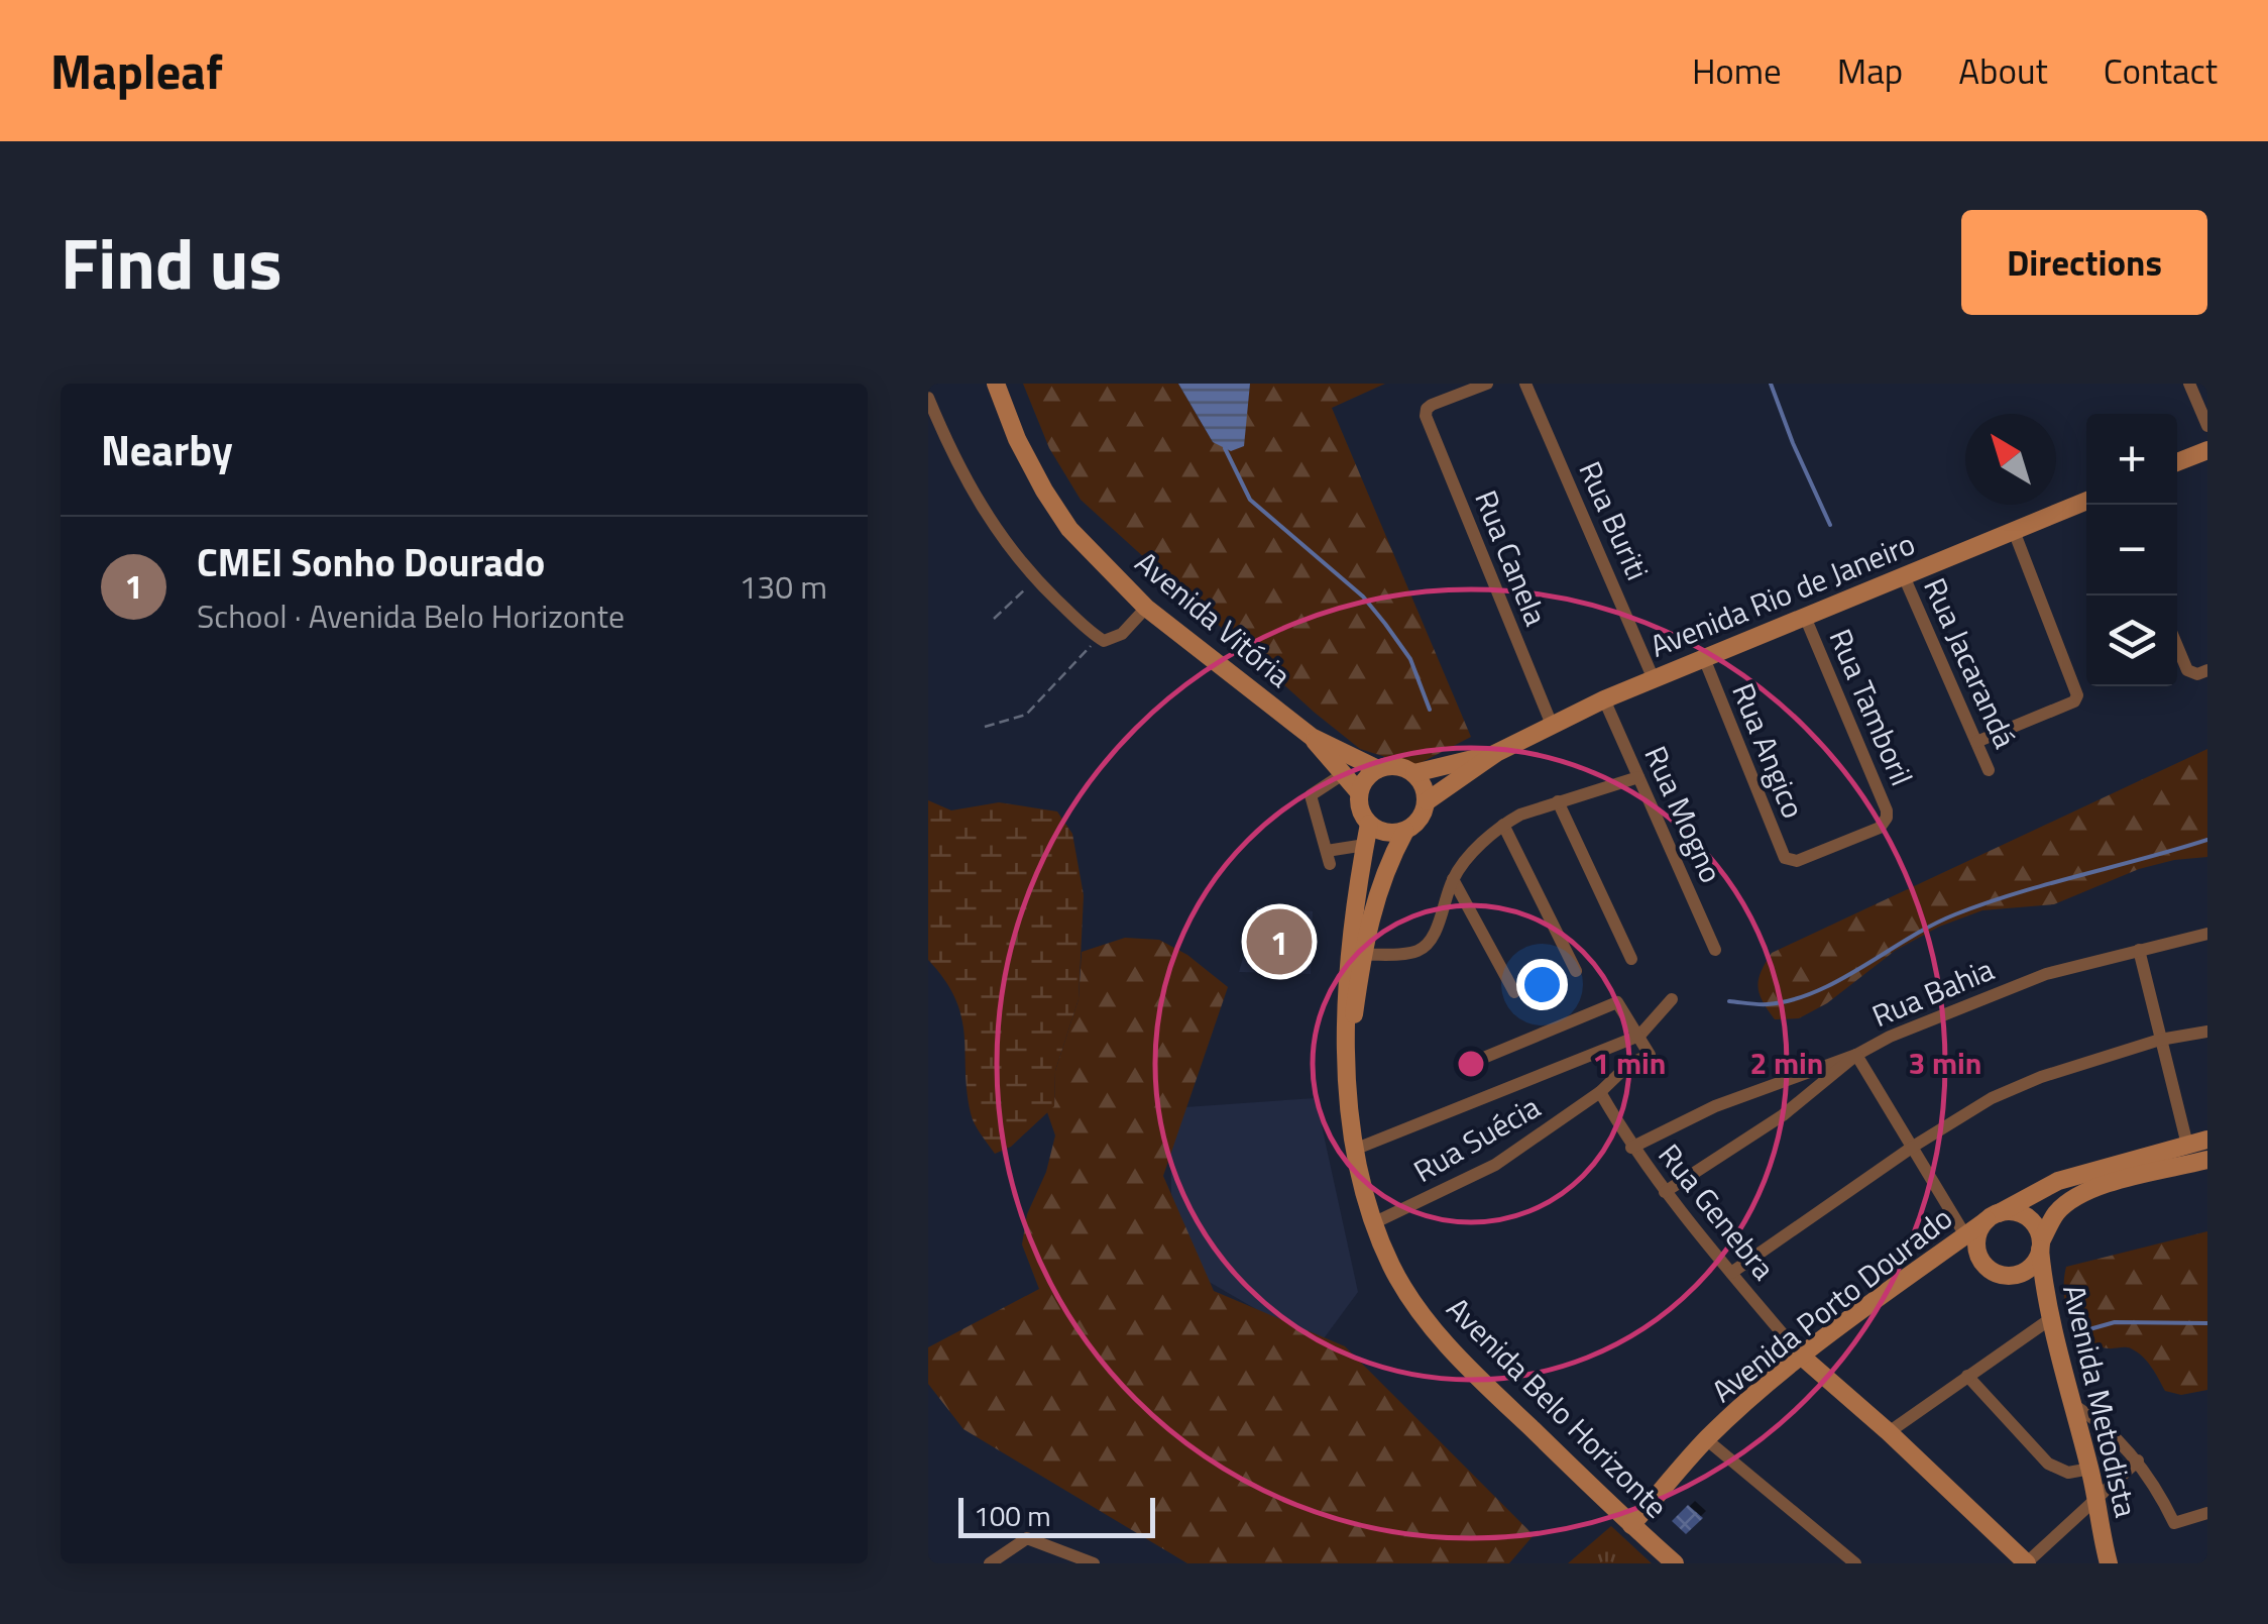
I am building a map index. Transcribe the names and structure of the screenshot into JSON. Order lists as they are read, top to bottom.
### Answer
{
  "streets": {
    "street": [
      "Rua Buriti",
      "Rua Canela",
      "Avenida Rio de Janeiro",
      "Avenida Vitória",
      "Rua Jacarandá",
      "Rua Tamboril",
      "Rua Angico",
      "Rua Mogno",
      "Rua Bahia",
      "Rua Suécia",
      "Rua Genebra",
      "Avenida Porto Dourado",
      "Avenida Metodista",
      "Avenida Belo Horizonte"
    ]
  },
  "crossings": [
    ["Rua Buriti", "Avenida Rio de Janeiro"],
    ["Rua Canela", "Avenida Rio de Janeiro"],
    ["Avenida Rio de Janeiro", "Avenida Vitória"],
    ["Avenida Rio de Janeiro", "Rua Jacarandá"],
    ["Avenida Rio de Janeiro", "Rua Tamboril"],
    ["Avenida Rio de Janeiro", "Rua Angico"],
    ["Avenida Rio de Janeiro", "Rua Mogno"],
    ["Avenida Rio de Janeiro", "Avenida Belo Horizonte"],
    ["Avenida Vitória", "Avenida Belo Horizonte"],
    ["Rua Tamboril", "Rua Angico"],
    ["Rua Bahia", "Rua Genebra"],
    ["Rua Suécia", "Rua Genebra"],
    ["Rua Suécia", "Avenida Belo Horizonte"],
    ["Rua Genebra", "Avenida Porto Dourado"],
    ["Avenida Porto Dourado", "Avenida Metodista"],
    ["Avenida Porto Dourado", "Avenida Belo Horizonte"]
  ],
  "scale_bar": "100 m",
  "north": "top left",
  "page": {
    "header": "Mapleaf",
    "nav": [
      "Home",
      "Map",
      "About",
      "Contact"
    ],
    "title": "Find us",
    "buttons": "Directions",
    "heading": "Nearby",
    "map_buttons": ["+", "−"],
    "list": [
      {
        "mark": "1",
        "name": "CMEI Sonho Dourado",
        "note": "School · Avenida Belo Horizonte",
        "value": "130 m"
      }
    ],
    "pins": "1",
    "scale": "100 m"
  },
  "rings": ["1 min", "2 min", "3 min"]
}
